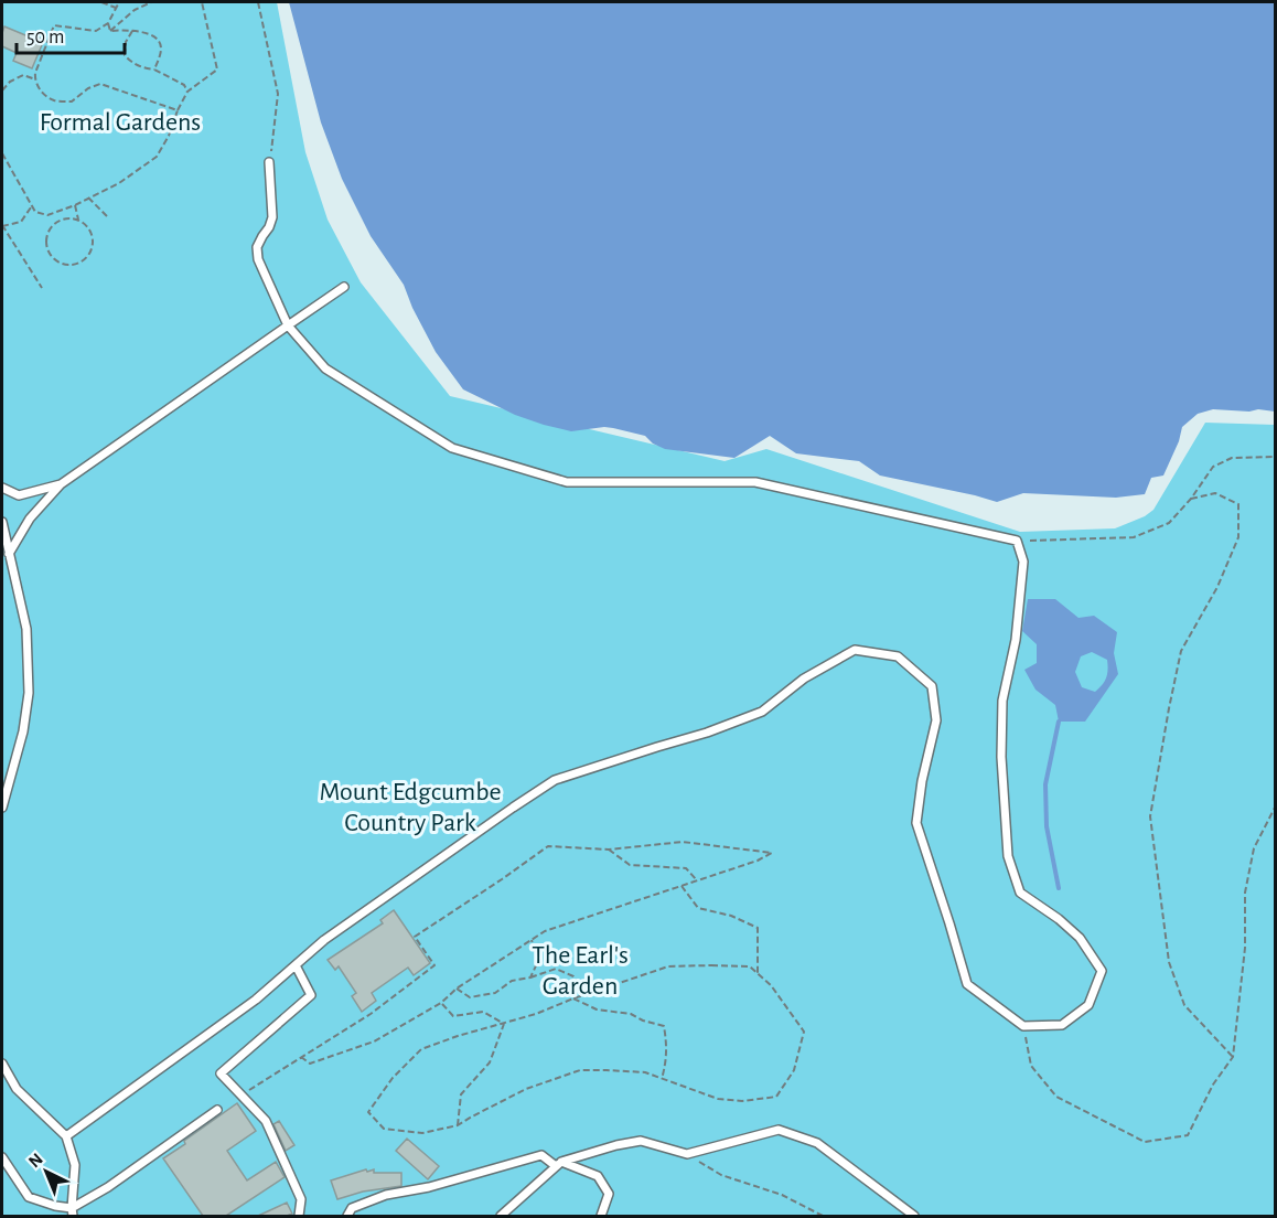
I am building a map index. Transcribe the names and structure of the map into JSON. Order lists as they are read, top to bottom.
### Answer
{
  "parks": ["Formal Gardens", "Mount Edgcumbe Country Park", "The Earl's Garden"],
  "scale_bar": "50 m",
  "north": "top left"
}
